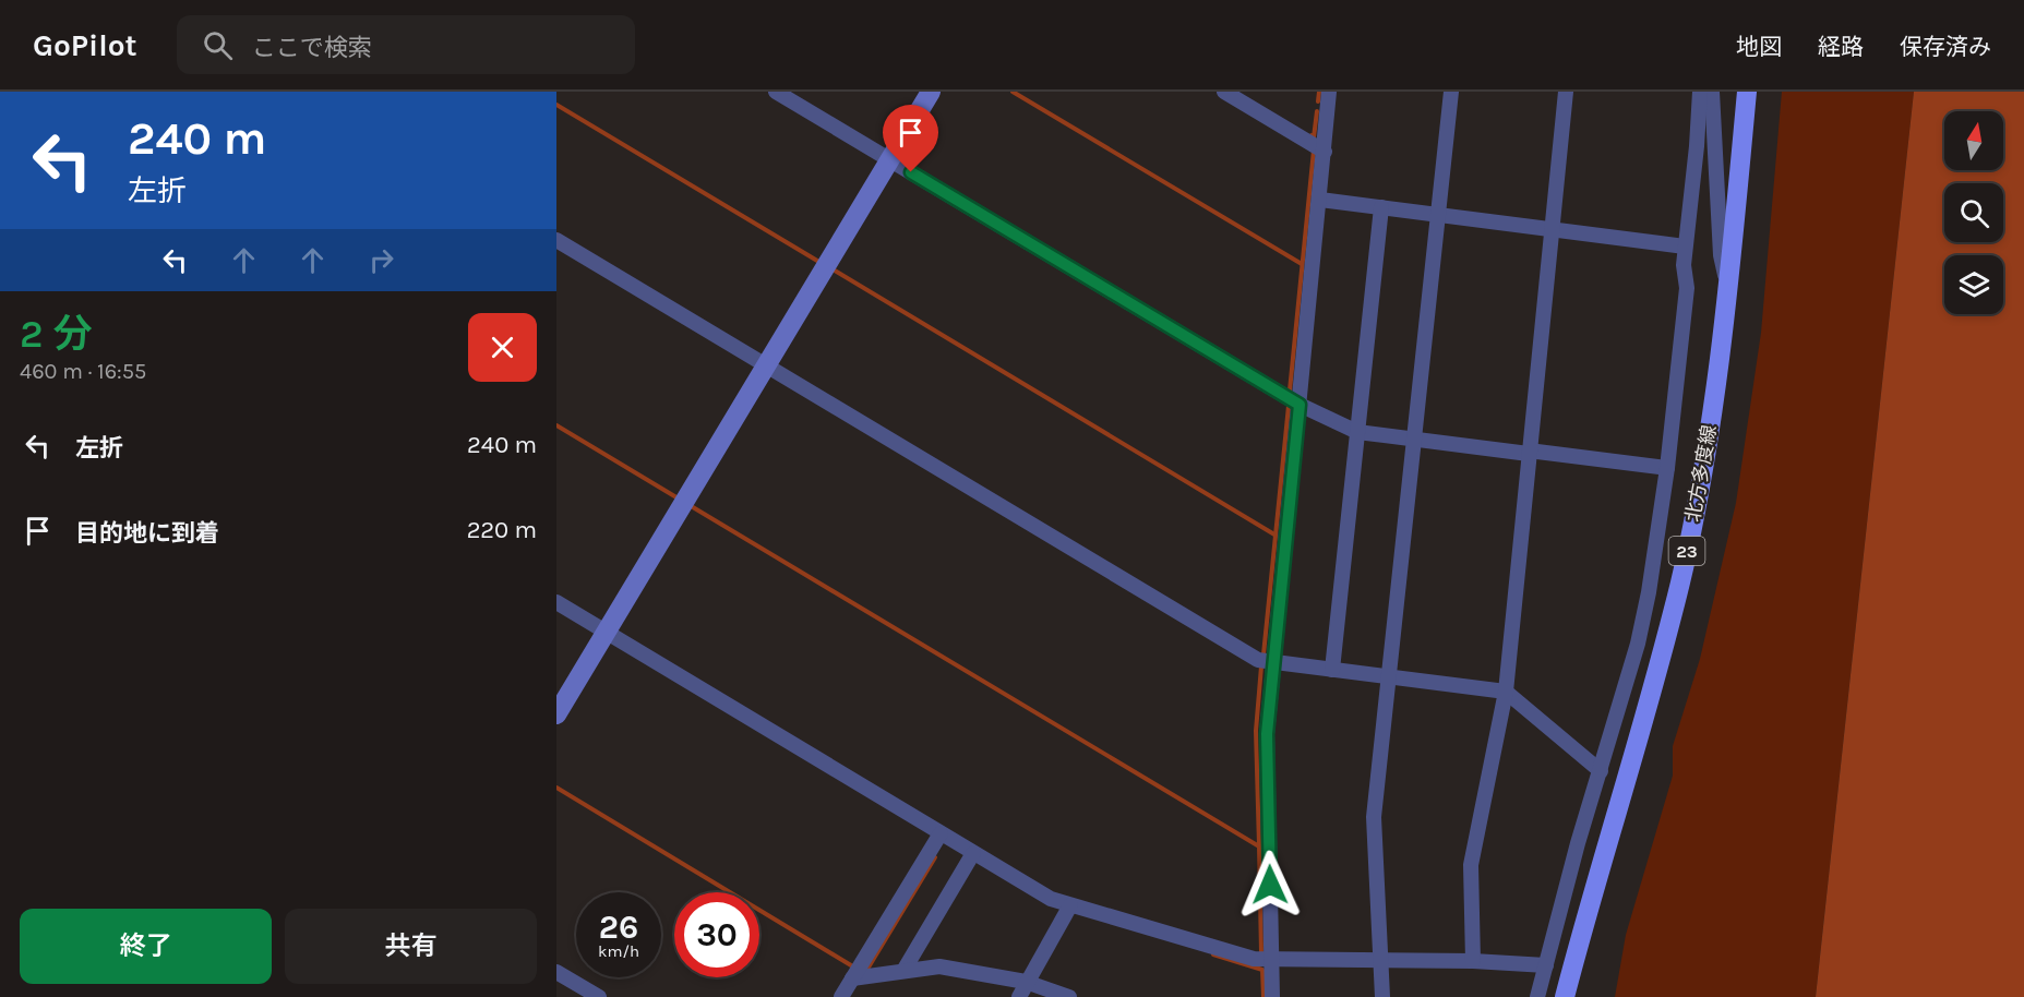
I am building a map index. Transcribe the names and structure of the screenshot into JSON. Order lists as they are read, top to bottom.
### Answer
{
  "streets": {
    "main road": ["北方多度線", "23"]
  },
  "north": "top",
  "page": {
    "header": "GoPilot",
    "search": "ここで検索",
    "nav": ["地図", "経路", "保存済み"],
    "turn": ["240 m", "左折"],
    "heading": ["2 分", "460 m · 16:55"],
    "list": [
      {
        "name": "左折",
        "value": "240 m"
      },
      {
        "name": "目的地に到着",
        "value": "220 m"
      }
    ],
    "speed": "26 km/h",
    "limit": "30",
    "buttons": ["終了", "共有"]
  }
}
